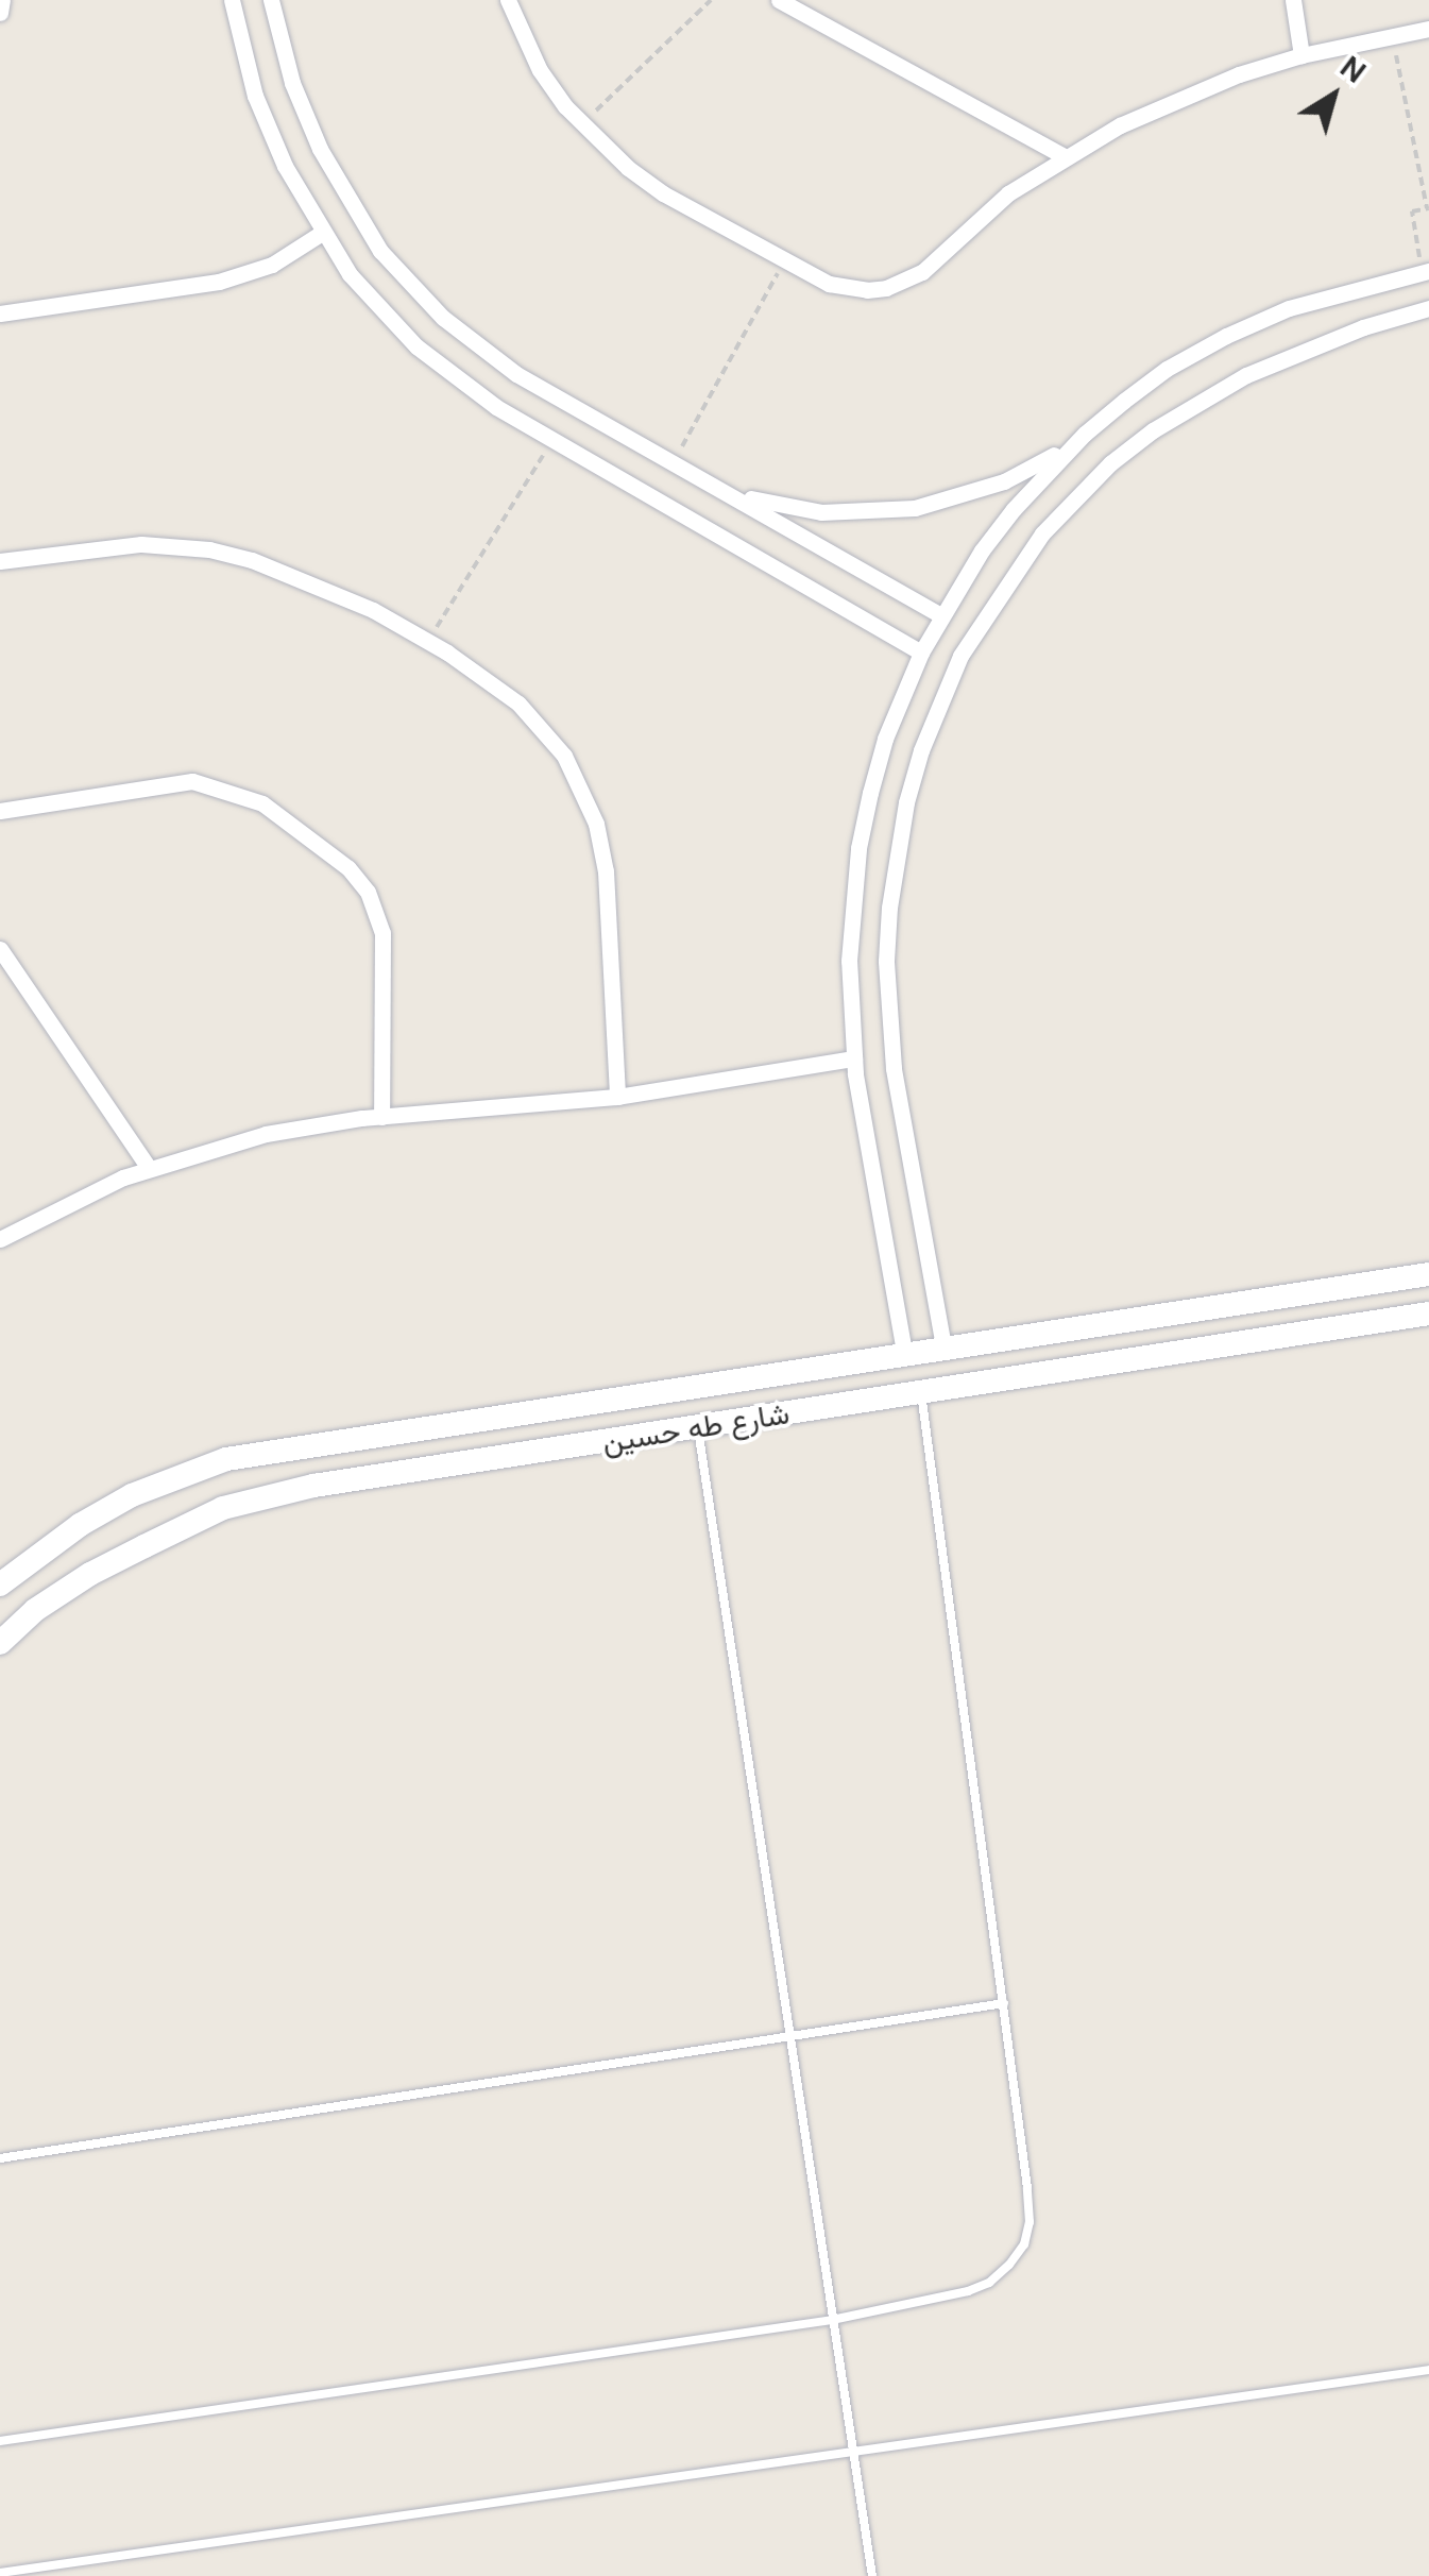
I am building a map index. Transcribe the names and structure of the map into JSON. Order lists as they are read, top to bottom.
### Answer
{
  "streets": {
    "main road": ["شارع طه حسين"]
  },
  "north": "top right"
}
